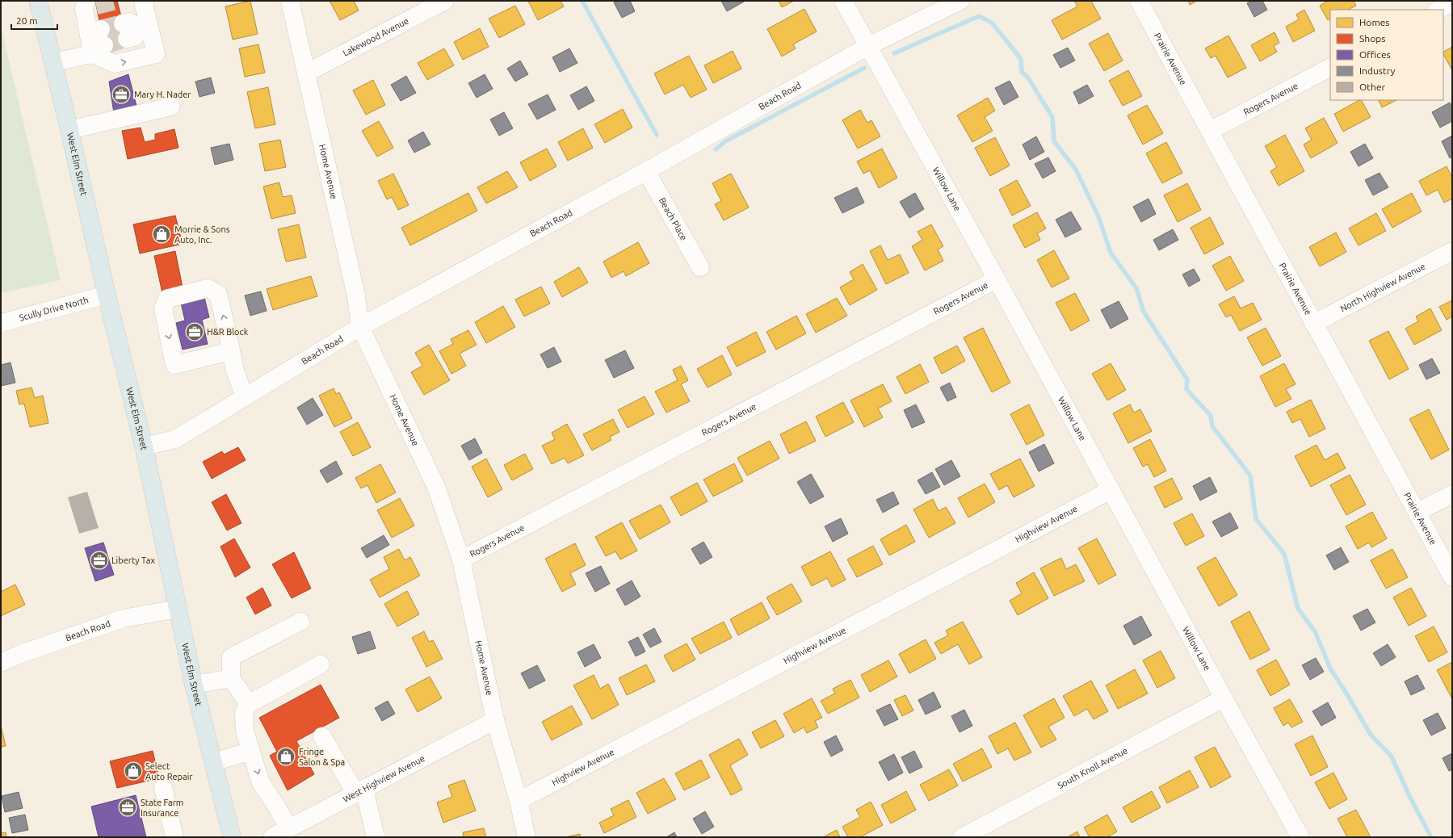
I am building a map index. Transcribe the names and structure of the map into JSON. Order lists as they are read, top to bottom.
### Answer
{
  "streets": {
    "main road": ["West Elm Street"],
    "street": [
      "Lakewood Avenue",
      "Prairie Avenue",
      "Beach Road",
      "Rogers Avenue",
      "Home Avenue",
      "Willow Lane",
      "Beach Place",
      "North Highview Avenue",
      "Scully Drive North",
      "Highview Avenue",
      "South Knoll Avenue",
      "West Highview Avenue"
    ]
  },
  "crossings": [
    ["Lakewood Avenue", "Home Avenue"],
    ["Prairie Avenue", "Rogers Avenue"],
    ["Prairie Avenue", "North Highview Avenue"],
    ["Beach Road", "West Elm Street"],
    ["Beach Road", "Home Avenue"],
    ["Beach Road", "Willow Lane"],
    ["Beach Road", "Beach Place"],
    ["Rogers Avenue", "Home Avenue"],
    ["Rogers Avenue", "Willow Lane"],
    ["West Elm Street", "Scully Drive North"],
    ["Home Avenue", "Highview Avenue"],
    ["Home Avenue", "West Highview Avenue"],
    ["Willow Lane", "Highview Avenue"],
    ["Willow Lane", "South Knoll Avenue"]
  ],
  "places": {
    "office": [
      "Mary H. Nader",
      "H&R Block",
      "Liberty Tax",
      "State Farm Insurance"
    ],
    "shop": ["Morrie & Sons Auto, Inc.", "Fringe Salon & Spa", "Select Auto Repair"]
  },
  "legend": [
    "Homes",
    "Shops",
    "Offices",
    "Industry",
    "Other"
  ],
  "scale_bar": "20 m"
}
